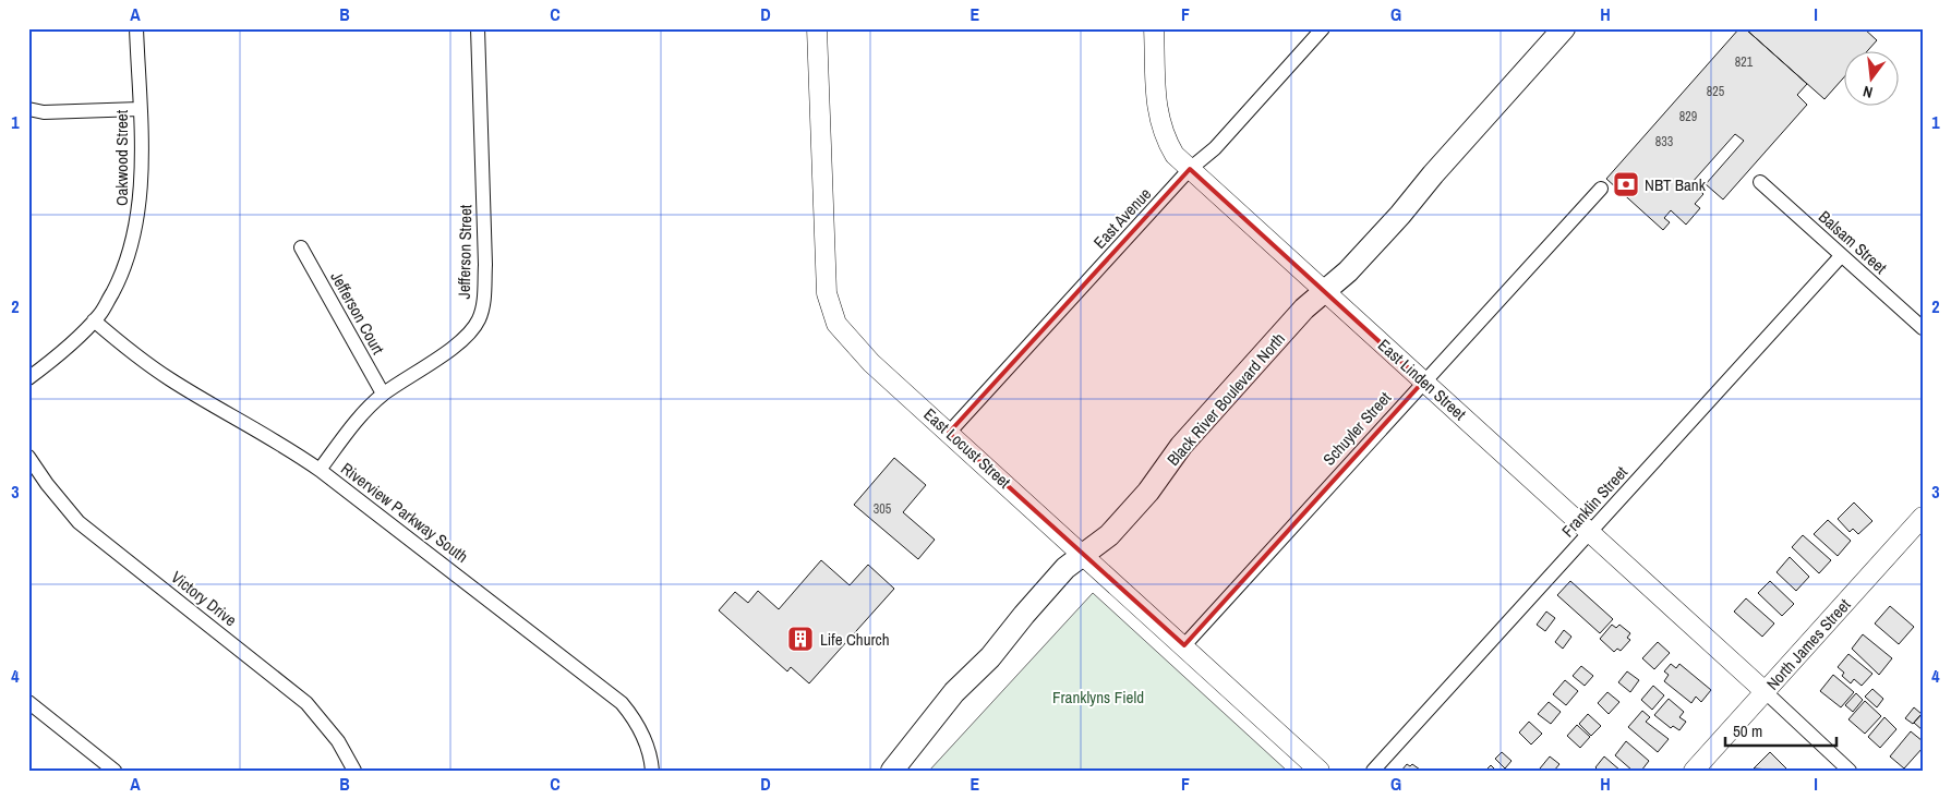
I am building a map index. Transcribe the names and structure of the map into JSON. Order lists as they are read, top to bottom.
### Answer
{
  "streets": {
    "main road": ["Black River Boulevard North"],
    "street": [
      "Oakwood Street",
      "East Avenue",
      "Balsam Street",
      "Jefferson Street",
      "Jefferson Court",
      "East Linden Street",
      "Schuyler Street",
      "East Locust Street",
      "Franklin Street",
      "Riverview Parkway South",
      "Victory Drive",
      "North James Street"
    ]
  },
  "crossings": [
    ["Oakwood Street", "Riverview Parkway South"],
    ["East Avenue", "East Linden Street"],
    ["East Avenue", "East Locust Street"],
    ["Balsam Street", "Franklin Street"],
    ["Jefferson Street", "Jefferson Court"],
    ["Jefferson Street", "Riverview Parkway South"],
    ["East Linden Street", "Black River Boulevard North"],
    ["East Linden Street", "Schuyler Street"],
    ["East Linden Street", "Franklin Street"],
    ["East Linden Street", "North James Street"],
    ["Black River Boulevard North", "East Locust Street"],
    ["Schuyler Street", "East Locust Street"]
  ],
  "parks": ["Franklyns Field"],
  "places": {
    "bank": ["NBT Bank"],
    "building": ["Life Church"]
  },
  "house_numbers": [
    "821",
    "825",
    "829",
    "833",
    "305"
  ],
  "scale_bar": "50 m",
  "north": "bottom",
  "grid": {
    "columns": [
      "A",
      "B",
      "C",
      "D",
      "E",
      "F",
      "G",
      "H",
      "I"
    ],
    "rows": [
      "1",
      "2",
      "3",
      "4"
    ]
  }
}
